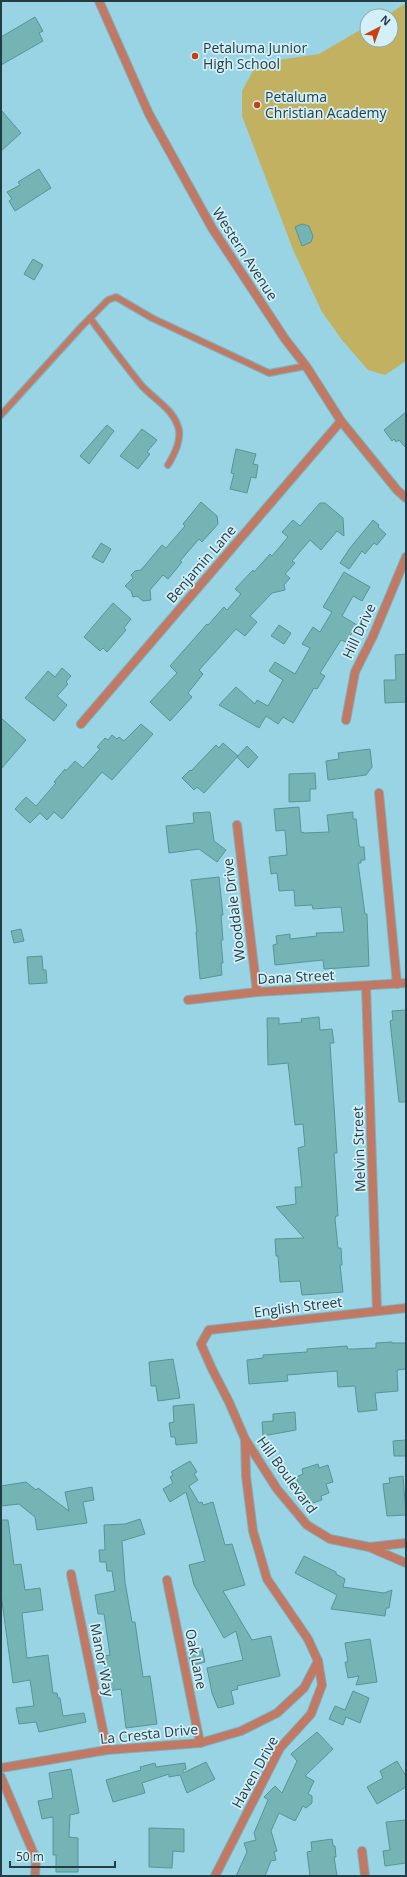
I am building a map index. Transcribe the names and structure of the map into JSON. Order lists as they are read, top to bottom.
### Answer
{
  "streets": {
    "street": [
      "Western Avenue",
      "Benjamin Lane",
      "Hill Drive",
      "Wooddale Drive",
      "Dana Street",
      "Melvin Street",
      "English Street",
      "Hill Boulevard",
      "Oak Lane",
      "Manor Way",
      "La Cresta Drive",
      "Haven Drive"
    ]
  },
  "crossings": [
    ["Western Avenue", "Benjamin Lane"],
    ["Wooddale Drive", "Dana Street"],
    ["Dana Street", "Melvin Street"],
    ["Melvin Street", "English Street"],
    ["English Street", "Hill Boulevard"],
    ["Oak Lane", "La Cresta Drive"],
    ["Manor Way", "La Cresta Drive"],
    ["La Cresta Drive", "Haven Drive"]
  ],
  "places": ["Petaluma Junior High School", "Petaluma Christian Academy"],
  "scale_bar": "50 m",
  "north": "top right"
}
